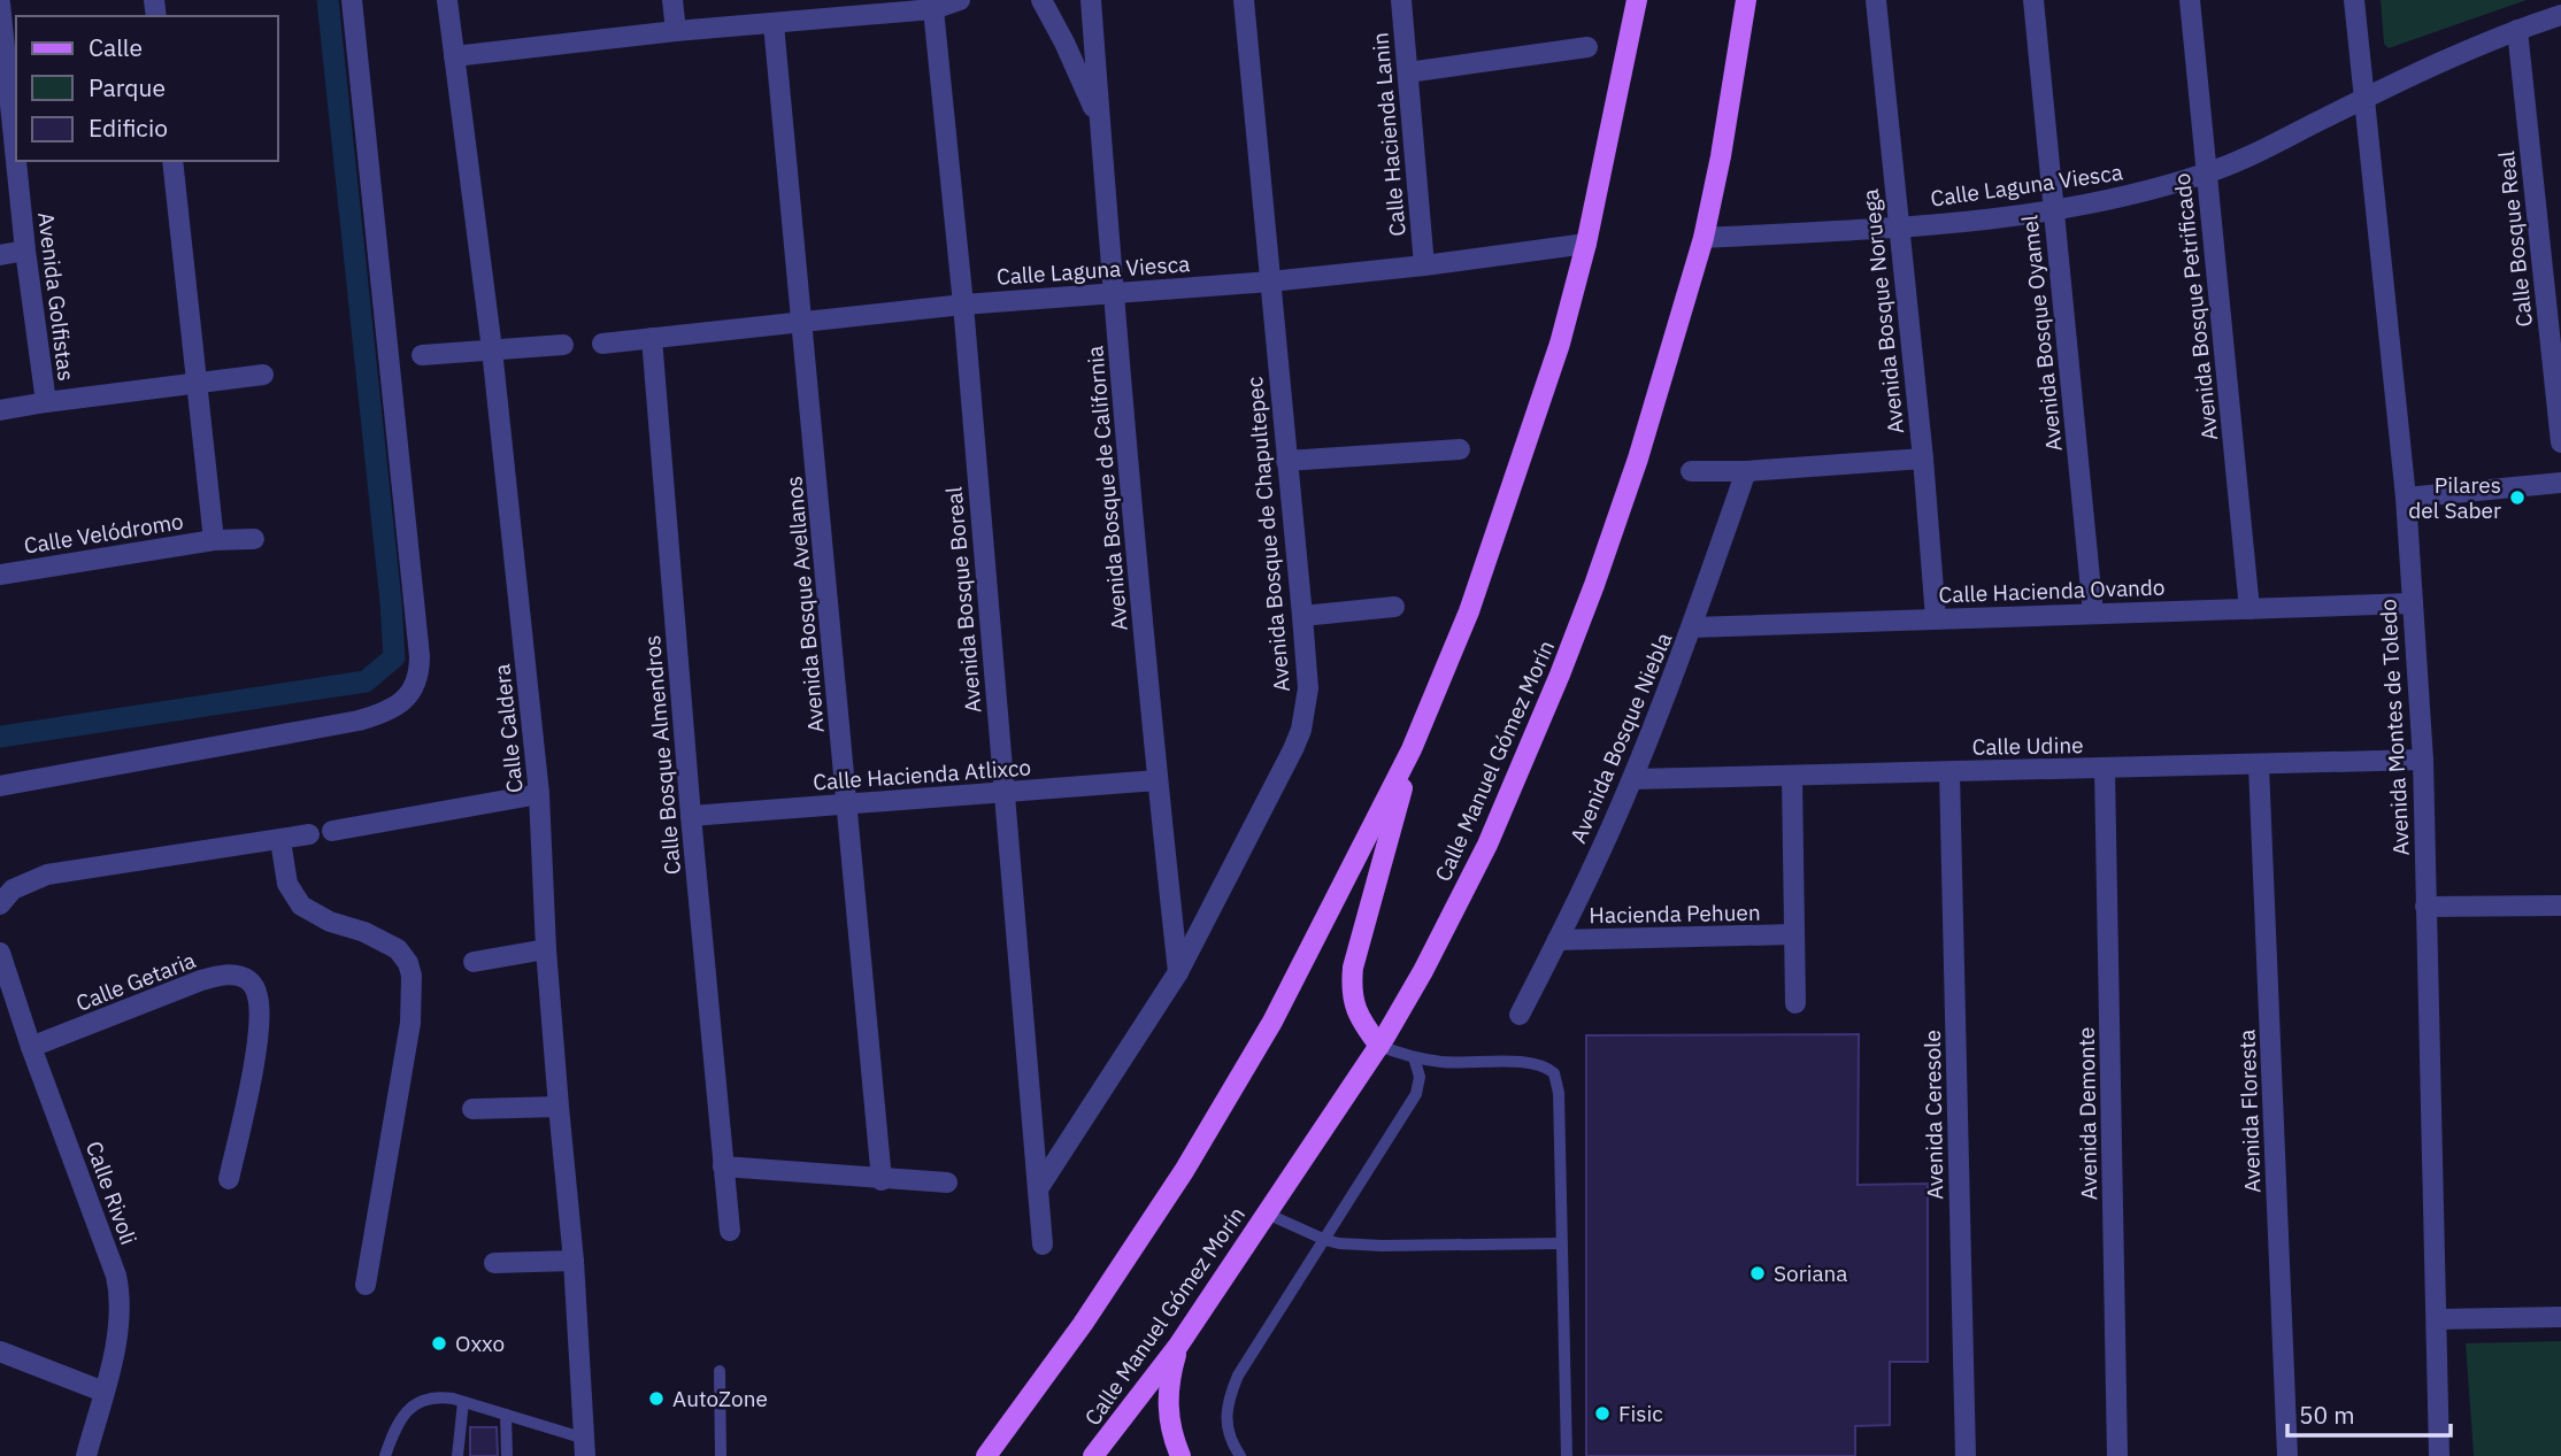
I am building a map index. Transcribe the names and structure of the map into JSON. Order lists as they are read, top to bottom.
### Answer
{
  "streets": {
    "main road": ["Calle Manuel Gómez Morín"],
    "street": [
      "Calle Hacienda Lanin",
      "Calle Laguna Viesca",
      "Calle Bosque Real",
      "Avenida Golfistas",
      "Avenida Bosque Petrificado",
      "Avenida Bosque Noruega",
      "Avenida Bosque Oyamel",
      "Avenida Bosque de California",
      "Calle Velódromo",
      "Avenida Bosque de Chapultepec",
      "Calle Hacienda Ovando",
      "Avenida Bosque Boreal",
      "Avenida Bosque Avellanos",
      "Avenida Montes de Toledo",
      "Calle Caldera",
      "Avenida Bosque Niebla",
      "Calle Udine",
      "Calle Bosque Almendros",
      "Calle Hacienda Atlixco",
      "Hacienda Pehuen",
      "Calle Getaria",
      "Avenida Floresta",
      "Avenida Demonte",
      "Avenida Ceresole",
      "Calle Rivoli"
    ]
  },
  "crossings": [
    ["Calle Hacienda Lanin", "Calle Laguna Viesca"],
    ["Calle Laguna Viesca", "Calle Bosque Real"],
    ["Calle Laguna Viesca", "Avenida Bosque Petrificado"],
    ["Calle Laguna Viesca", "Avenida Bosque Noruega"],
    ["Calle Laguna Viesca", "Avenida Bosque Oyamel"],
    ["Calle Laguna Viesca", "Avenida Bosque de California"],
    ["Calle Laguna Viesca", "Avenida Bosque de Chapultepec"],
    ["Calle Laguna Viesca", "Avenida Bosque Boreal"],
    ["Calle Laguna Viesca", "Avenida Bosque Avellanos"],
    ["Calle Laguna Viesca", "Avenida Montes de Toledo"],
    ["Calle Laguna Viesca", "Calle Bosque Almendros"],
    ["Calle Laguna Viesca", "Calle Manuel Gómez Morín"],
    ["Avenida Bosque Petrificado", "Calle Hacienda Ovando"],
    ["Avenida Bosque Noruega", "Calle Hacienda Ovando"],
    ["Avenida Bosque Oyamel", "Calle Hacienda Ovando"],
    ["Avenida Bosque de California", "Avenida Bosque de Chapultepec"],
    ["Avenida Bosque de California", "Calle Hacienda Atlixco"],
    ["Avenida Bosque de Chapultepec", "Avenida Bosque Boreal"],
    ["Calle Hacienda Ovando", "Avenida Montes de Toledo"],
    ["Calle Hacienda Ovando", "Avenida Bosque Niebla"],
    ["Avenida Bosque Boreal", "Calle Hacienda Atlixco"],
    ["Avenida Bosque Avellanos", "Calle Hacienda Atlixco"],
    ["Avenida Montes de Toledo", "Calle Udine"],
    ["Avenida Bosque Niebla", "Calle Udine"],
    ["Avenida Bosque Niebla", "Hacienda Pehuen"],
    ["Calle Udine", "Avenida Floresta"],
    ["Calle Udine", "Avenida Demonte"],
    ["Calle Udine", "Avenida Ceresole"],
    ["Calle Bosque Almendros", "Calle Hacienda Atlixco"],
    ["Calle Getaria", "Calle Rivoli"]
  ],
  "places": [
    "Pilares del Saber",
    "Soriana",
    "Oxxo",
    "AutoZone",
    "Fisic"
  ],
  "legend": ["Calle", "Parque", "Edificio"],
  "scale_bar": "50 m"
}
